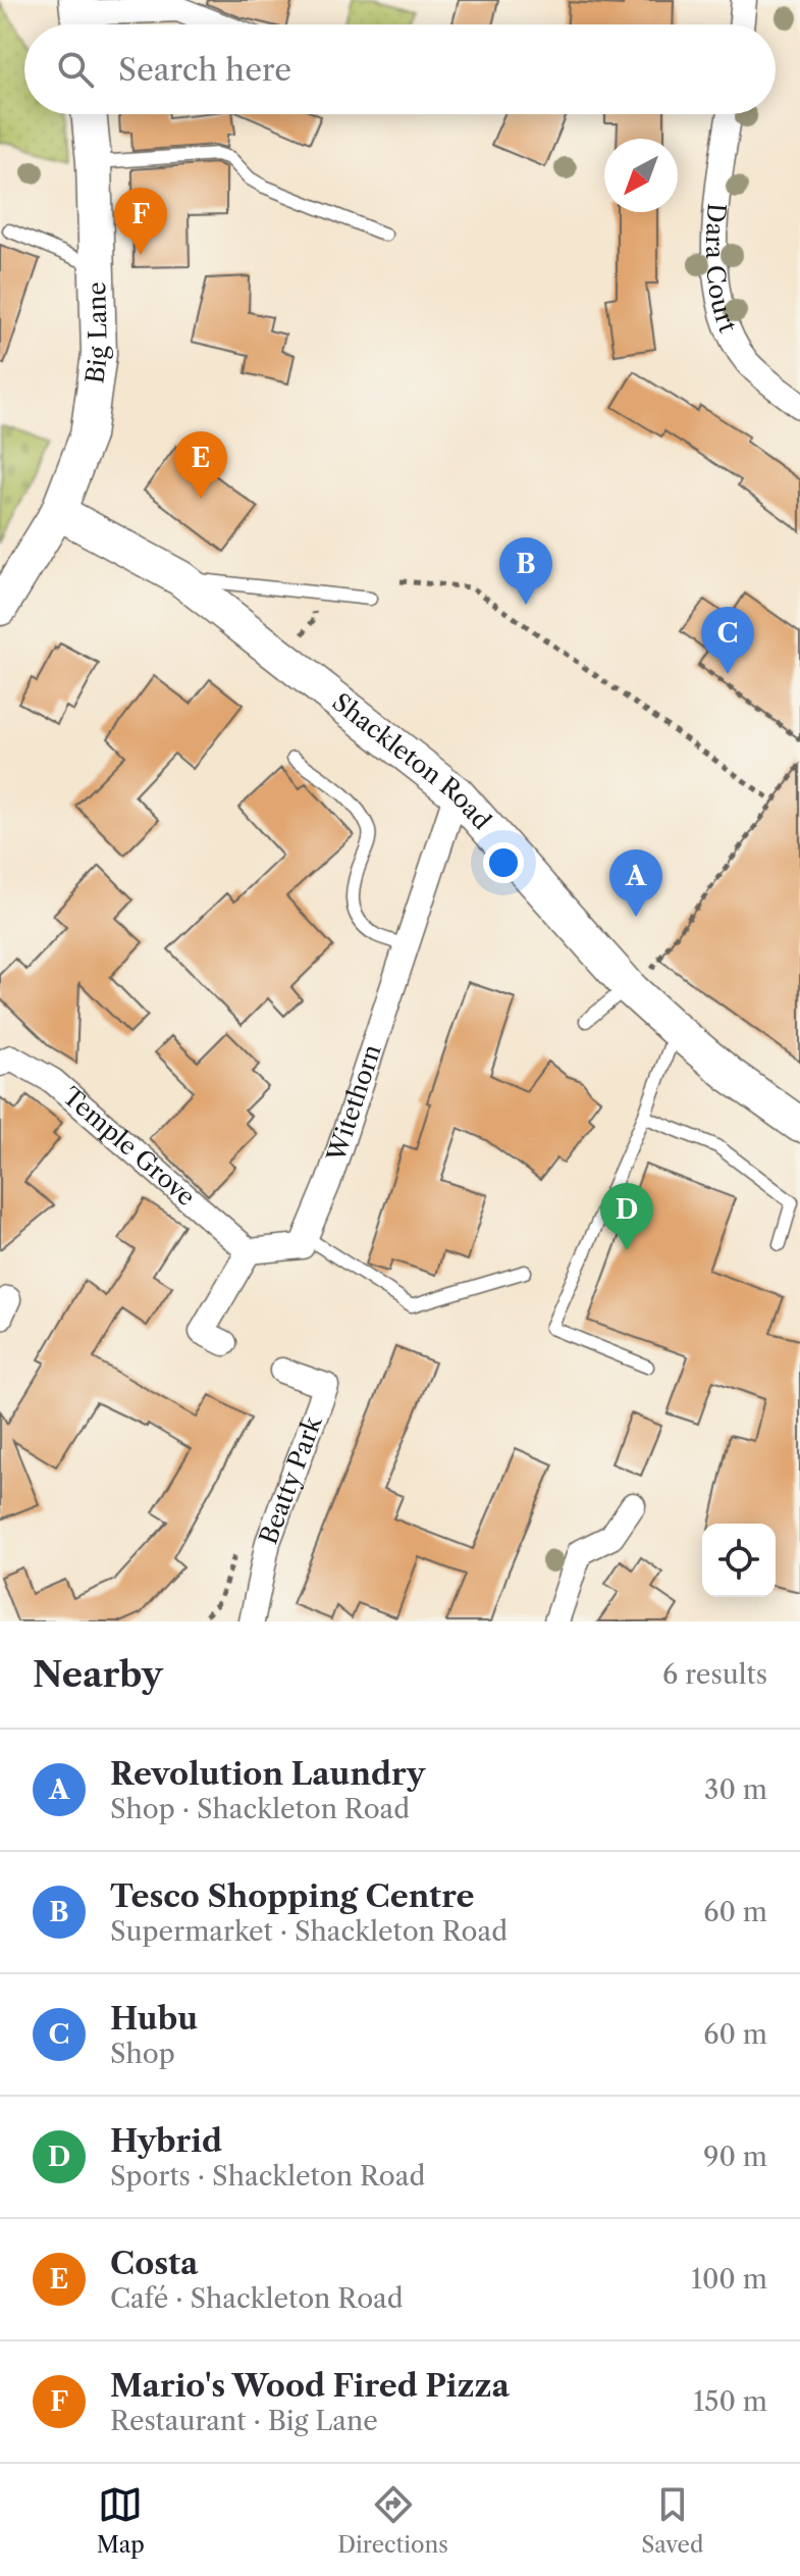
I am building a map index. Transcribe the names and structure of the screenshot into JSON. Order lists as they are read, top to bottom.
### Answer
{
  "streets": {
    "street": [
      "Dara Court",
      "Big Lane",
      "Shackleton Road",
      "Witethorn",
      "Temple Grove",
      "Beatty Park"
    ]
  },
  "crossings": [
    ["Big Lane", "Shackleton Road"],
    ["Shackleton Road", "Witethorn"]
  ],
  "north": "bottom left",
  "page": {
    "search": "Search here",
    "pins": [
      "F",
      "E",
      "B",
      "C",
      "A",
      "D"
    ],
    "heading": ["Nearby", "6 results"],
    "list": [
      {
        "mark": "A",
        "name": "Revolution Laundry",
        "note": "Shop · Shackleton Road",
        "value": "30 m"
      },
      {
        "mark": "B",
        "name": "Tesco Shopping Centre",
        "note": "Supermarket · Shackleton Road",
        "value": "60 m"
      },
      {
        "mark": "C",
        "name": "Hubu",
        "note": "Shop",
        "value": "60 m"
      },
      {
        "mark": "D",
        "name": "Hybrid",
        "note": "Sports · Shackleton Road",
        "value": "90 m"
      },
      {
        "mark": "E",
        "name": "Costa",
        "note": "Café · Shackleton Road",
        "value": "100 m"
      },
      {
        "mark": "F",
        "name": "Mario's Wood Fired Pizza",
        "note": "Restaurant · Big Lane",
        "value": "150 m"
      }
    ],
    "nav": ["Map", "Directions", "Saved"]
  }
}
